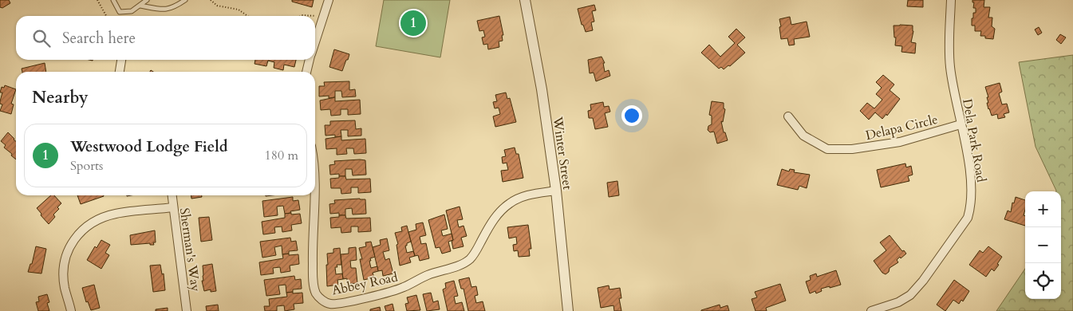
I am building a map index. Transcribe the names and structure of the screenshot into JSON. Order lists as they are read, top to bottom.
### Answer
{
  "streets": {
    "street": [
      "Delapa Circle",
      "Dela Park Road",
      "Winter Street",
      "Sherman's Way",
      "Abbey Road"
    ]
  },
  "crossings": [
    ["Delapa Circle", "Dela Park Road"],
    ["Winter Street", "Abbey Road"]
  ],
  "page": {
    "pins": "1",
    "search": "Search here",
    "heading": "Nearby",
    "list": [
      {
        "mark": "1",
        "name": "Westwood Lodge Field",
        "note": "Sports",
        "value": "180 m"
      }
    ],
    "map_buttons": ["+", "−"]
  }
}
